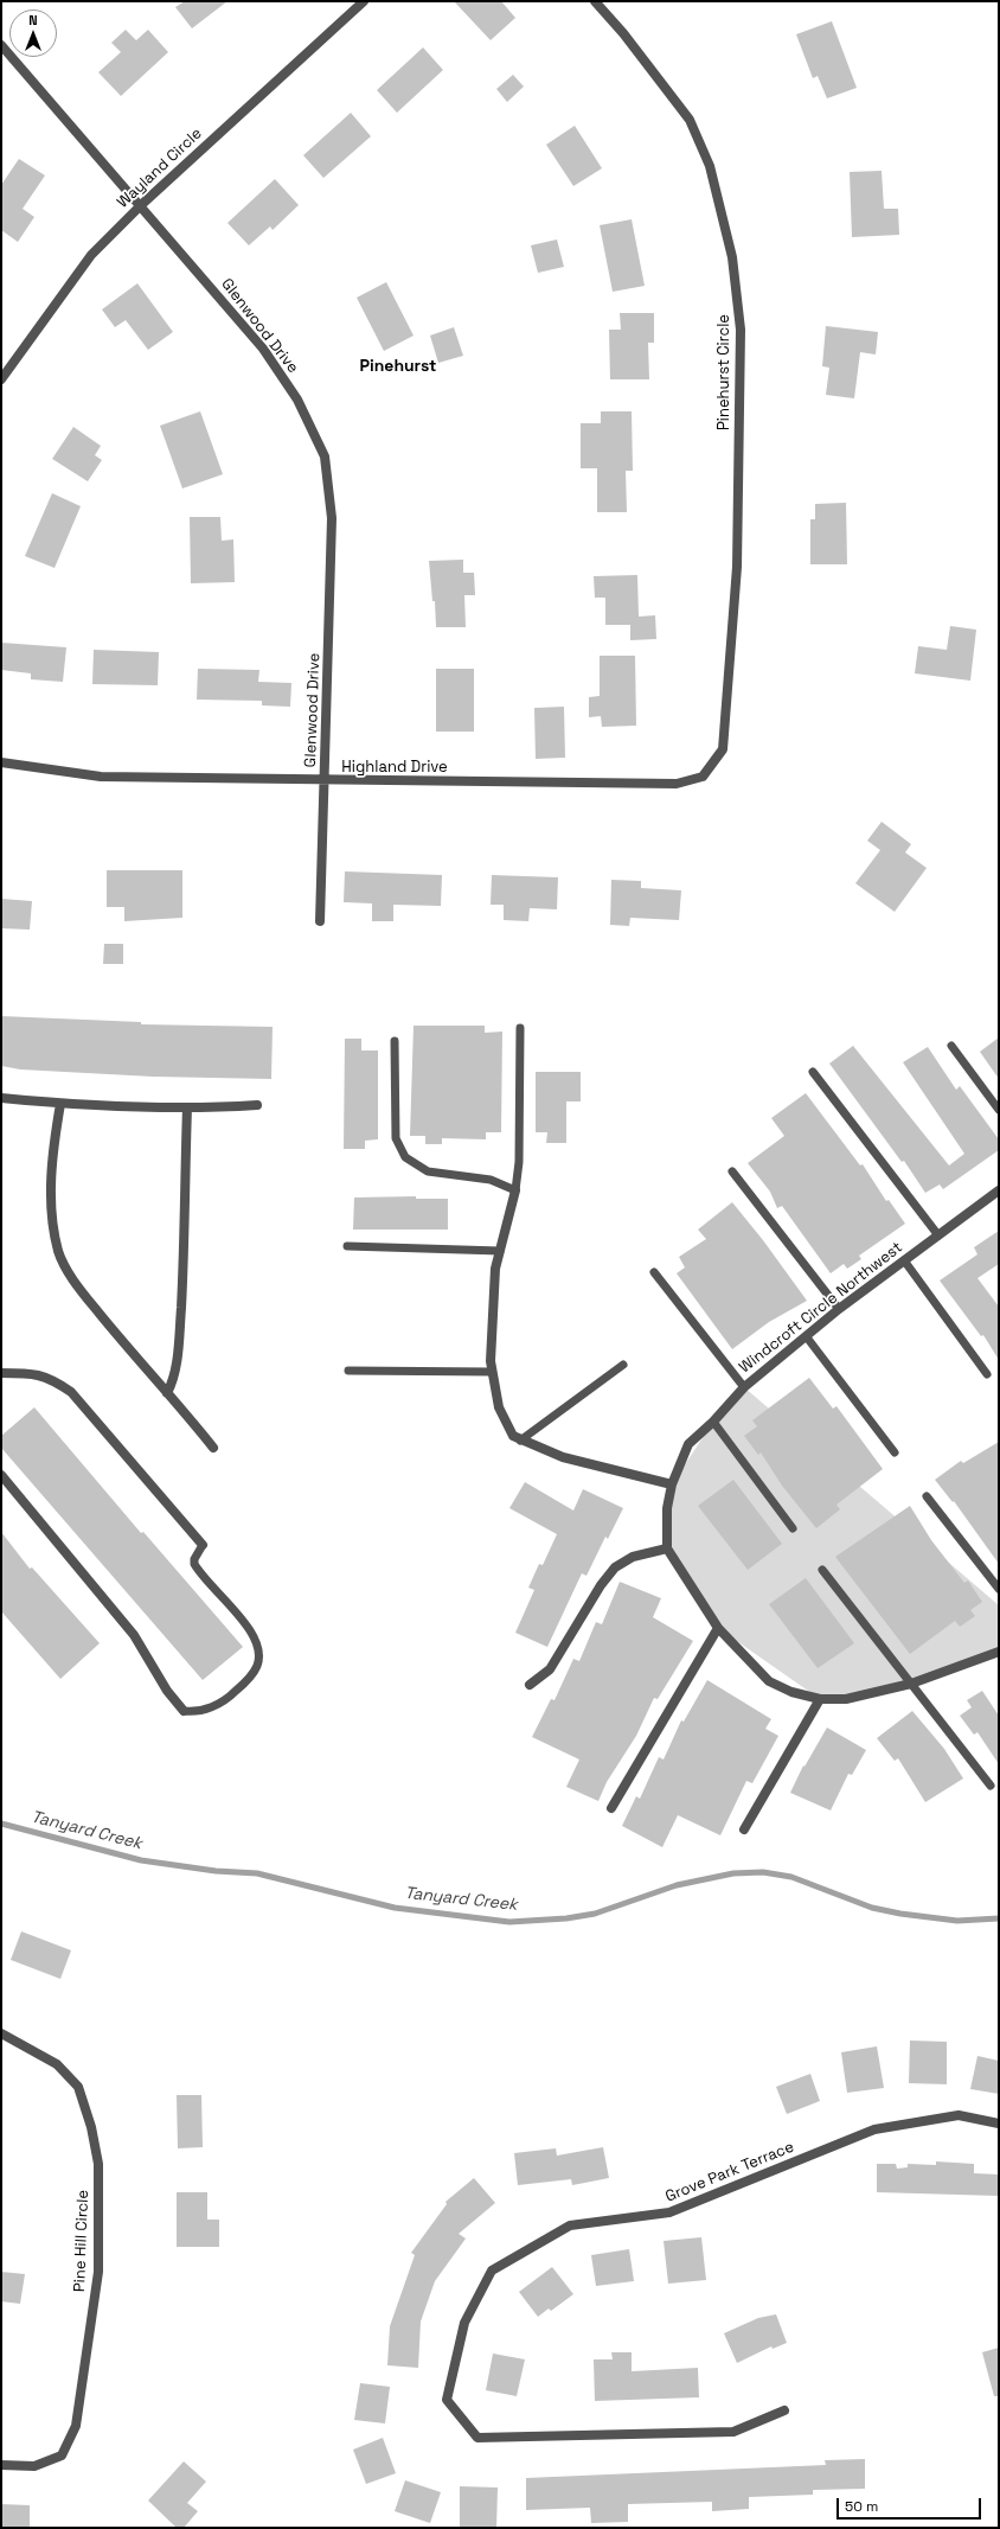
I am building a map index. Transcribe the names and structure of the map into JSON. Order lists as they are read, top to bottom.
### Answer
{
  "streets": {
    "street": [
      "Wayland Circle",
      "Glenwood Drive",
      "Pinehurst Circle",
      "Highland Drive",
      "Windcroft Circle Northwest",
      "Grove Park Terrace",
      "Pine Hill Circle"
    ]
  },
  "crossings": [
    ["Wayland Circle", "Glenwood Drive"],
    ["Glenwood Drive", "Highland Drive"],
    ["Pinehurst Circle", "Highland Drive"]
  ],
  "districts": ["Pinehurst"],
  "water": ["Tanyard Creek"],
  "scale_bar": "50 m",
  "north": "top"
}
